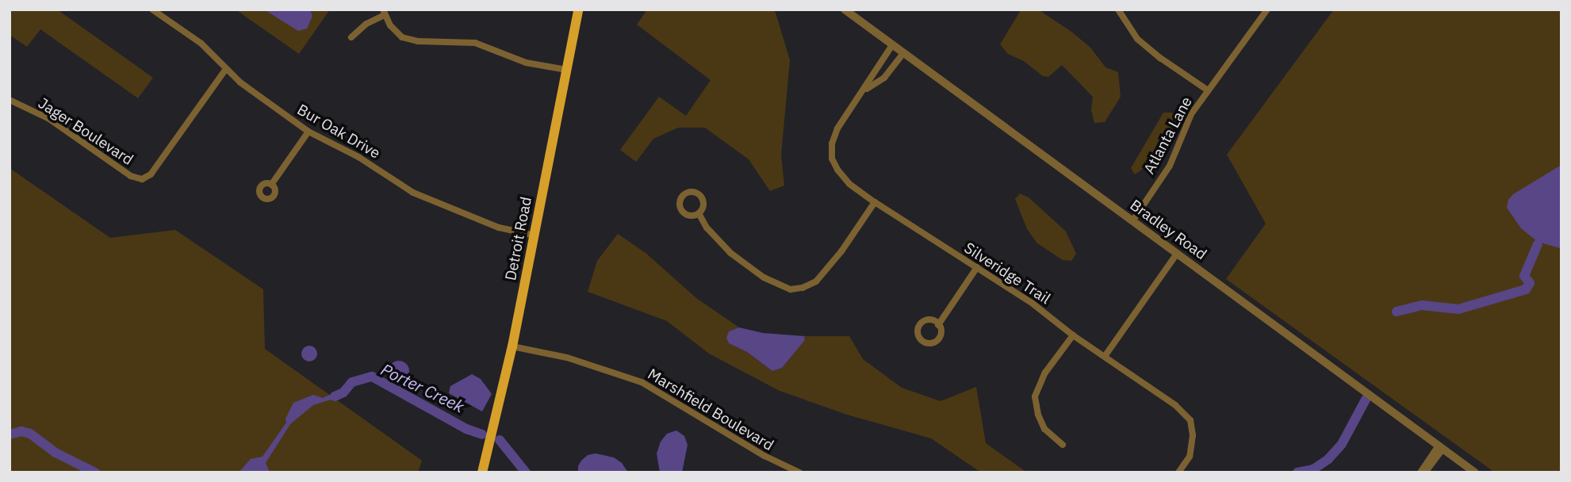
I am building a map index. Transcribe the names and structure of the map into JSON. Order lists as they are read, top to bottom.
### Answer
{
  "streets": {
    "main road": ["Detroit Road"],
    "street": [
      "Jager Boulevard",
      "Bur Oak Drive",
      "Atlanta Lane",
      "Bradley Road",
      "Silveridge Trail",
      "Marshfield Boulevard"
    ]
  },
  "crossings": [
    ["Jager Boulevard", "Bur Oak Drive"],
    ["Bur Oak Drive", "Detroit Road"],
    ["Atlanta Lane", "Bradley Road"],
    ["Bradley Road", "Silveridge Trail"],
    ["Detroit Road", "Marshfield Boulevard"]
  ],
  "water": ["Porter Creek"]
}
